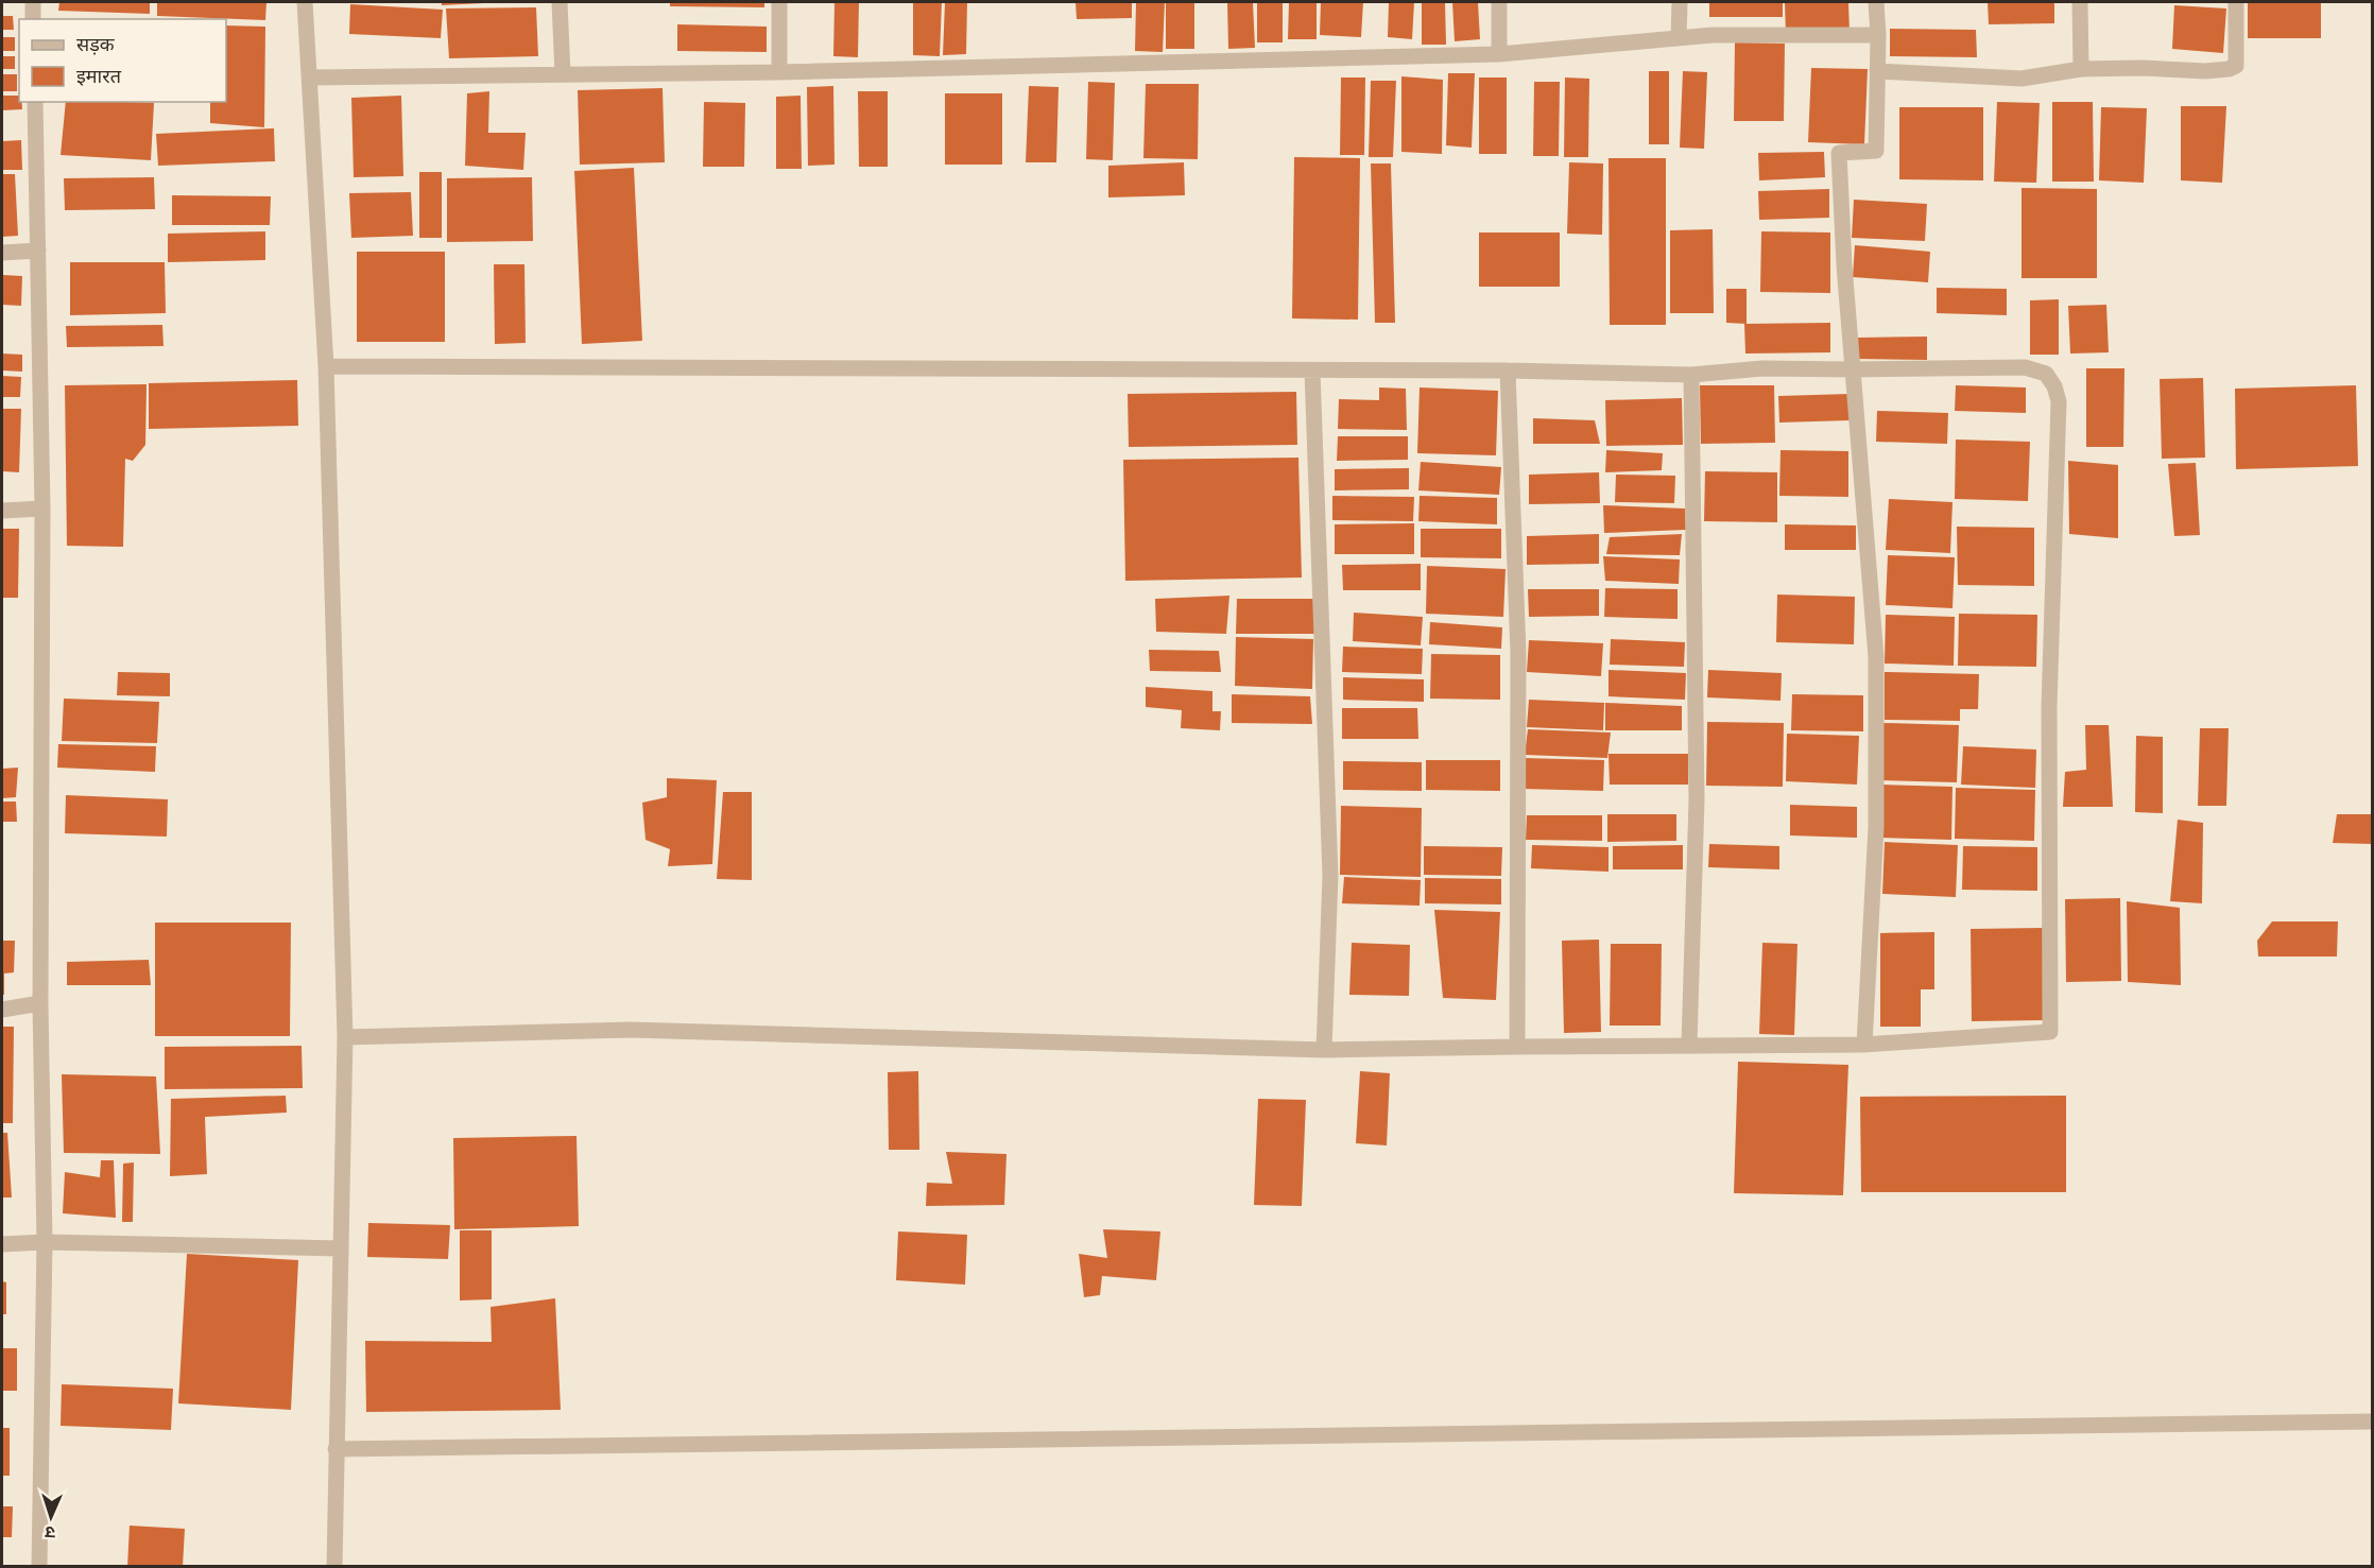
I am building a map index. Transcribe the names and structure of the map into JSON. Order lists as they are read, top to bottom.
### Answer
{
  "legend": ["सड़क", "इमारत"],
  "north": "bottom"
}
